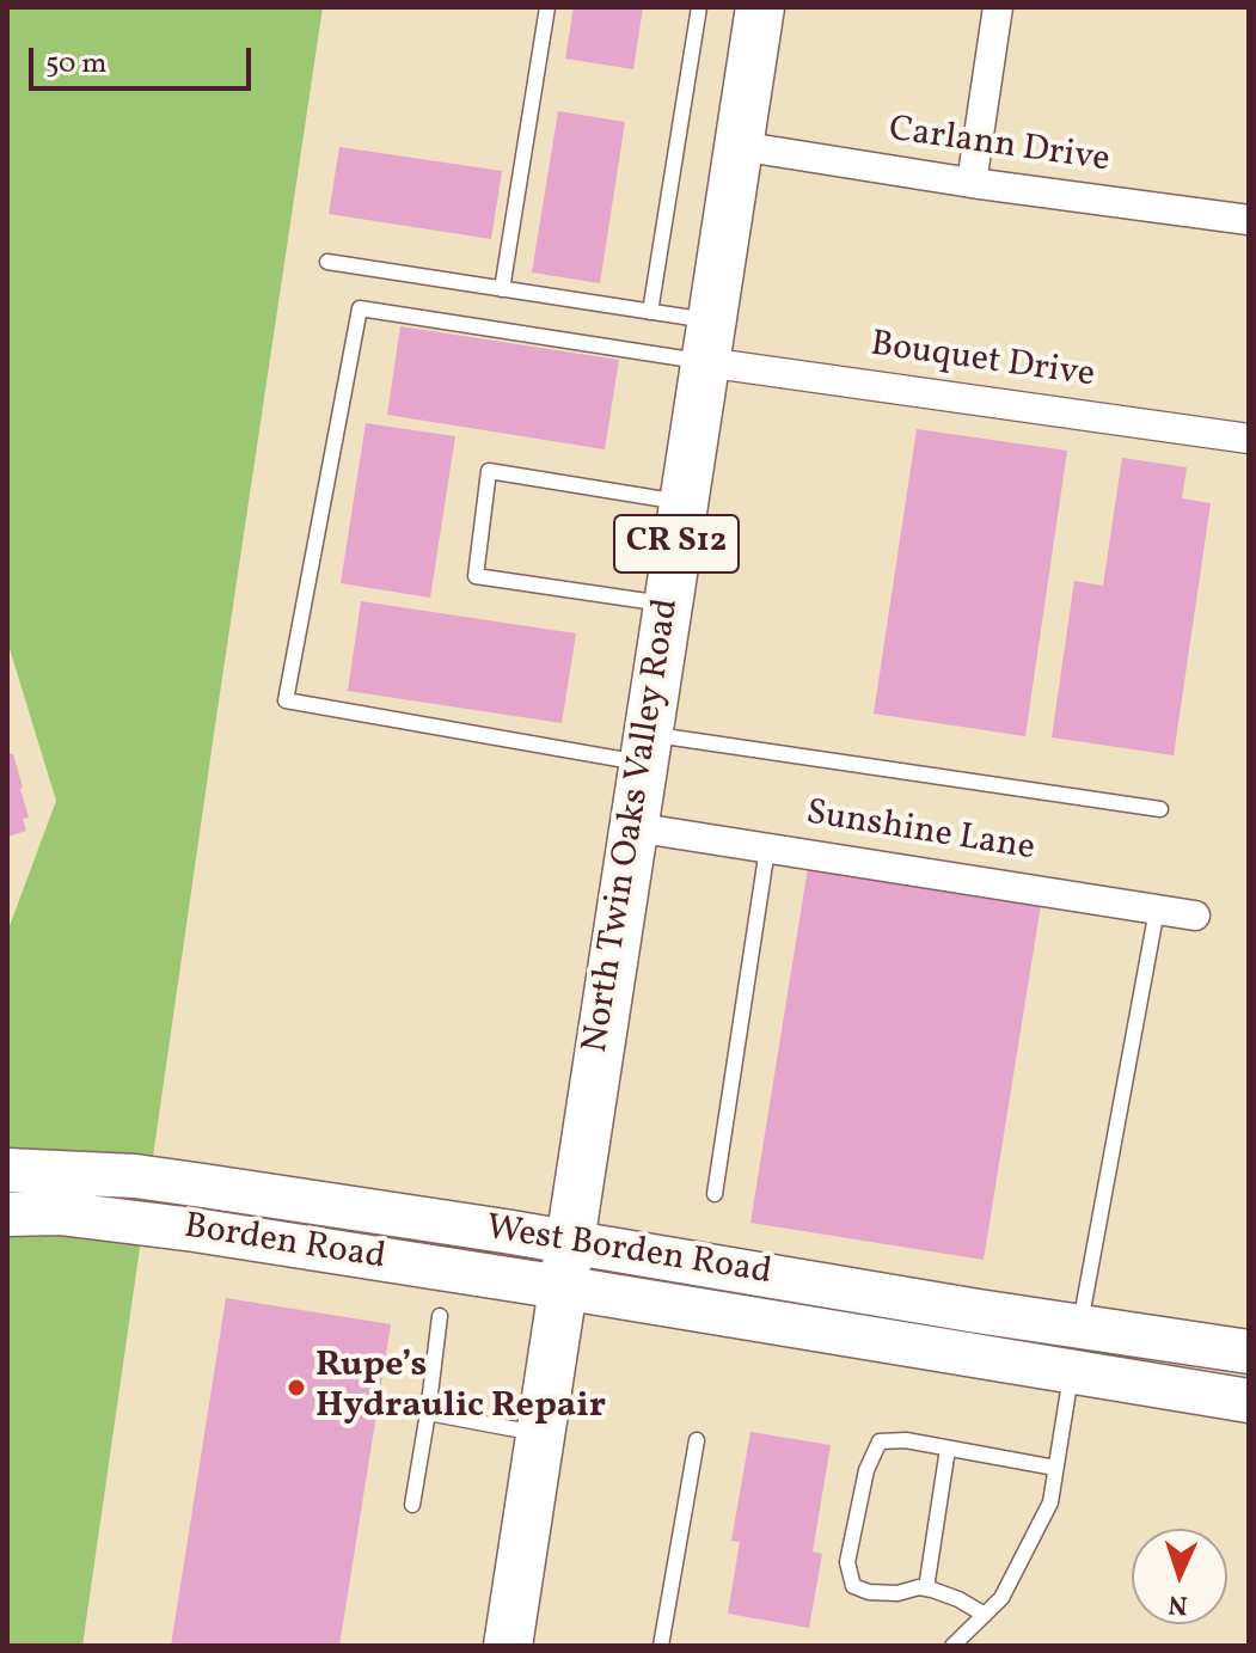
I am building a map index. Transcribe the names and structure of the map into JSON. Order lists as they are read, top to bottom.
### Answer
{
  "streets": {
    "main road": [
      "CR S12",
      "North Twin Oaks Valley Road",
      "Borden Road",
      "West Borden Road"
    ],
    "street": ["Carlann Drive", "Bouquet Drive", "Sunshine Lane"]
  },
  "crossings": [
    ["Carlann Drive", "North Twin Oaks Valley Road"],
    ["Bouquet Drive", "North Twin Oaks Valley Road"],
    ["North Twin Oaks Valley Road", "Sunshine Lane"],
    ["North Twin Oaks Valley Road", "Borden Road"],
    ["North Twin Oaks Valley Road", "West Borden Road"],
    ["Borden Road", "West Borden Road"]
  ],
  "places": ["Rupe’s Hydraulic Repair"],
  "scale_bar": "50 m",
  "north": "bottom"
}
